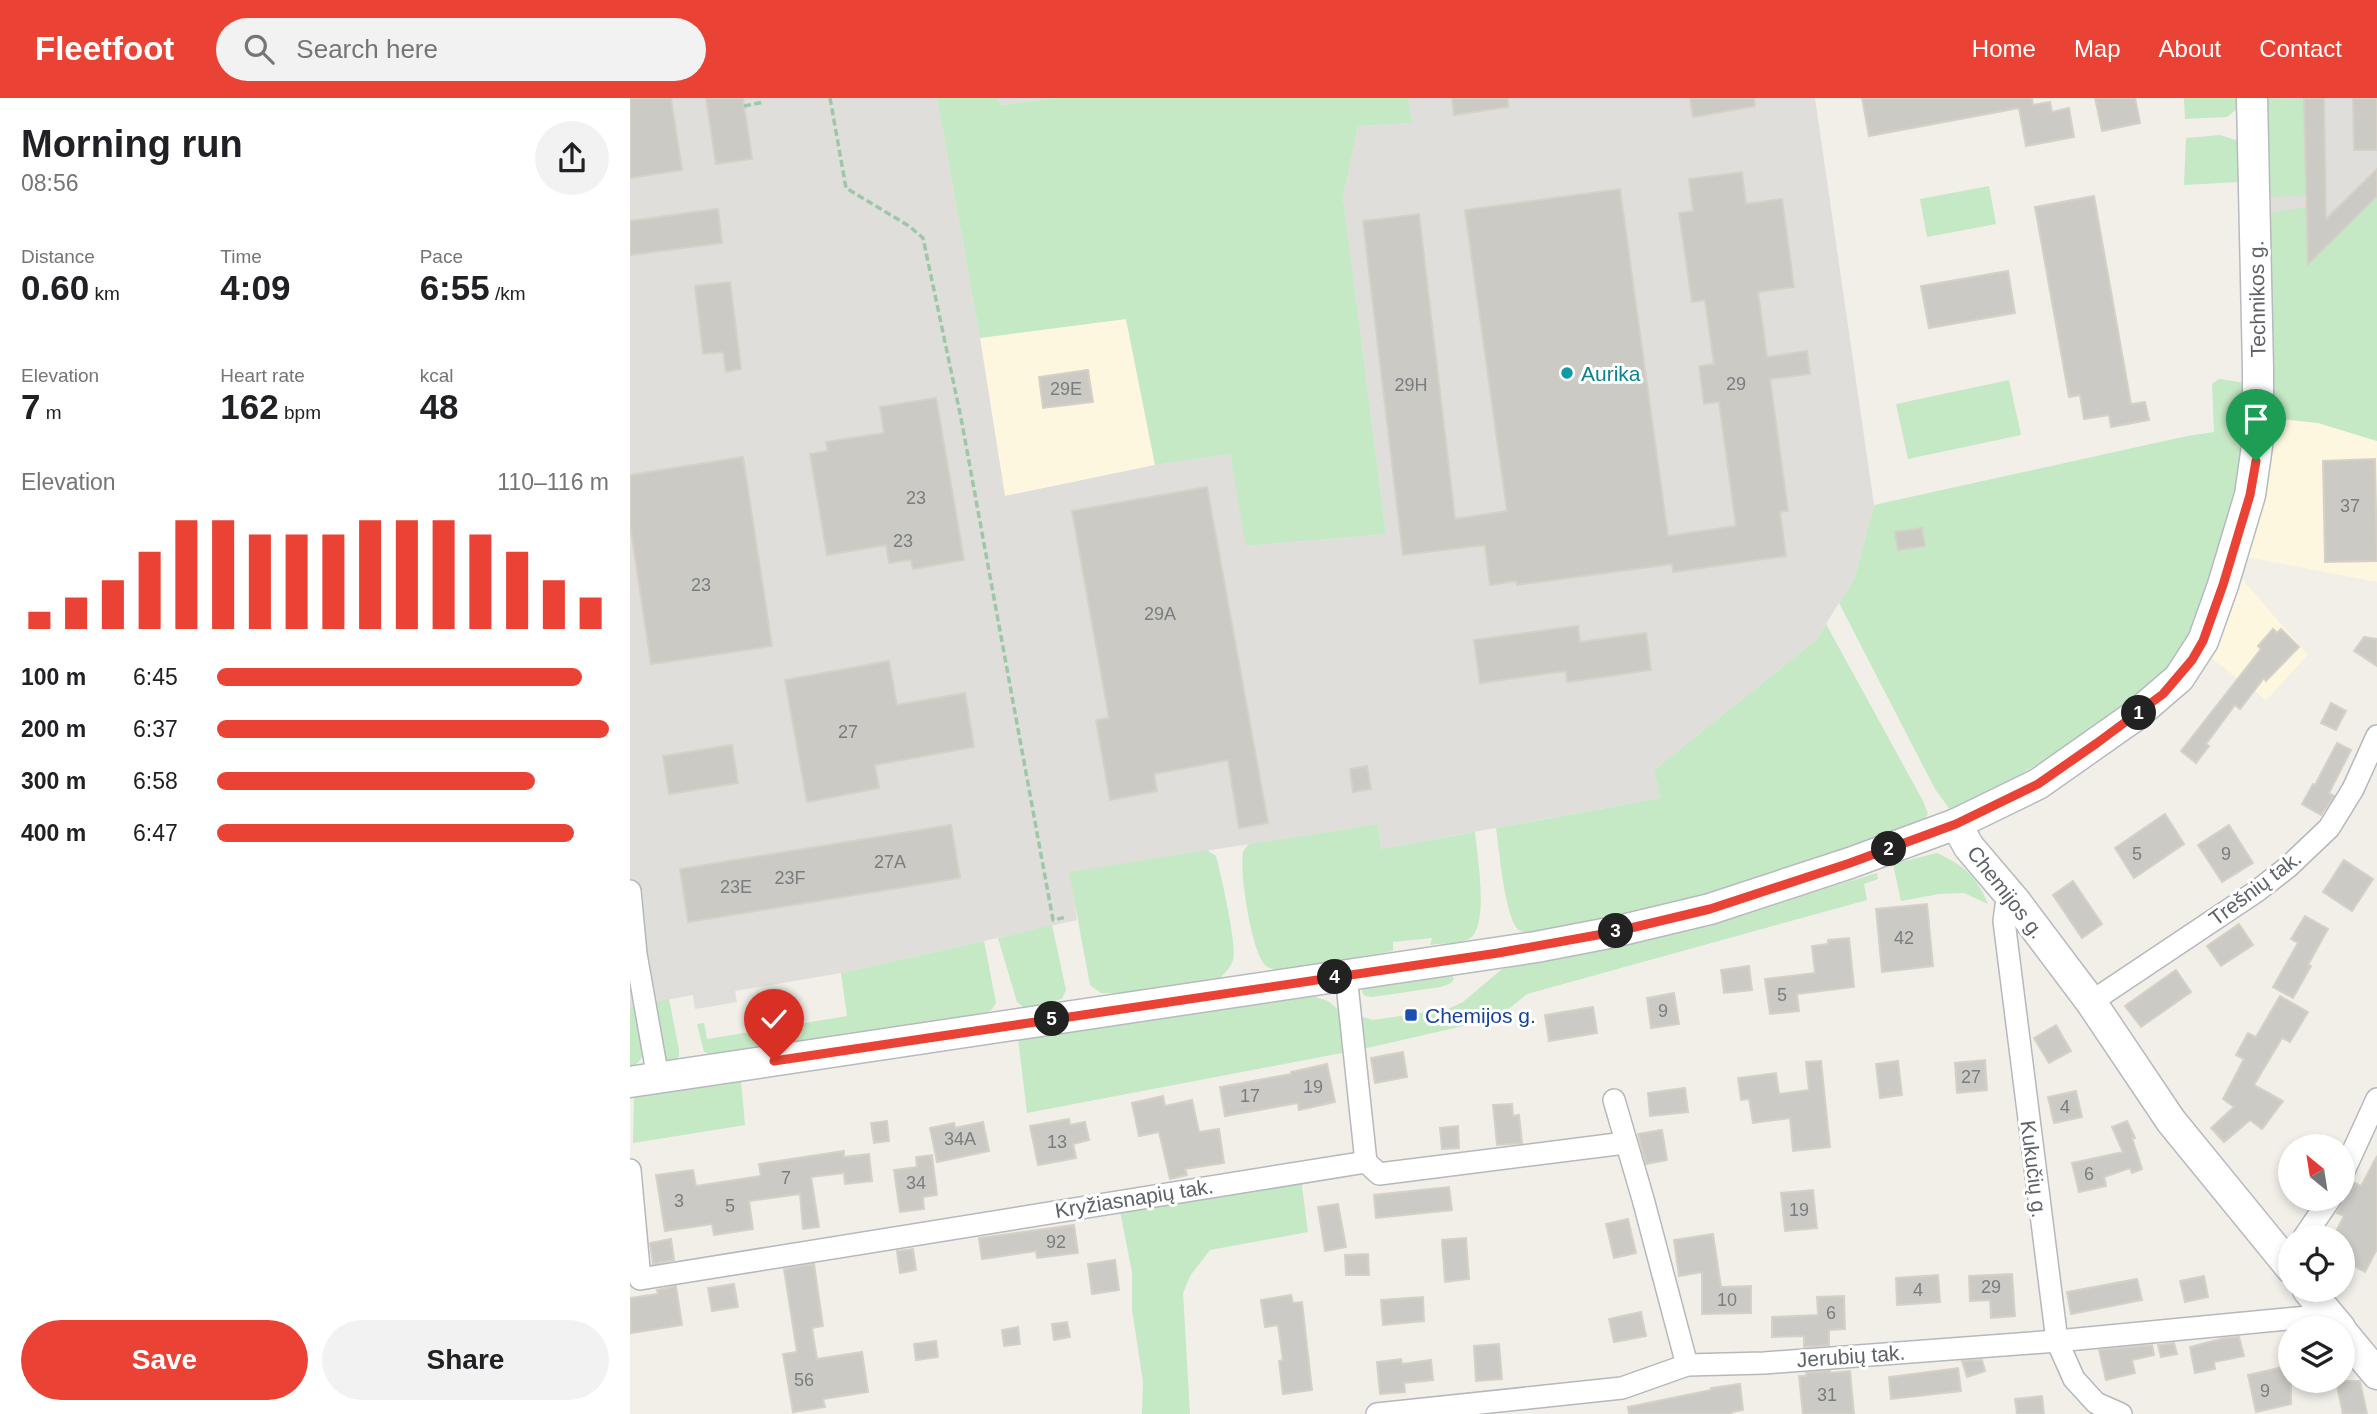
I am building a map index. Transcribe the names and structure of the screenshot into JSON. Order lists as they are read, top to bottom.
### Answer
{
  "streets": {
    "main road": ["Technikos g.", "Chemijos g."],
    "street": [
      "Trešnių tak.",
      "Kukučių g.",
      "Kryžiasnapių tak.",
      "Jerubių tak."
    ]
  },
  "crossings": [
    ["Technikos g.", "Chemijos g."],
    ["Trešnių tak.", "Chemijos g."],
    ["Chemijos g.", "Kukučių g."],
    ["Kukučių g.", "Jerubių tak."]
  ],
  "places": {
    "other": ["Aurika"],
    "transit": ["Chemijos g."]
  },
  "house_numbers": [
    "29",
    "29H",
    "29E",
    "23",
    "37",
    "23",
    "23",
    "29A",
    "27",
    "5",
    "9",
    "27A",
    "23F",
    "23E",
    "42",
    "5",
    "9",
    "27",
    "19",
    "17",
    "4",
    "34A",
    "13",
    "6",
    "7",
    "34",
    "3",
    "5",
    "19",
    "92",
    "29",
    "4",
    "10",
    "6",
    "56",
    "9",
    "31"
  ],
  "north": "top left",
  "page": {
    "header": "Fleetfoot",
    "search": "Search here",
    "nav": [
      "Home",
      "Map",
      "About",
      "Contact"
    ],
    "heading": ["Morning run", "08:56"],
    "stats": [
      ["Distance", "0.60 km"],
      ["Time", "4:09"],
      ["Pace", "6:55 /km"],
      ["Elevation", "7 m"],
      ["Heart rate", "162 bpm"],
      ["kcal", "48"]
    ],
    "chart": ["Elevation", "110–116 m"],
    "list": [
      {
        "name": "100 m",
        "note": "6:45"
      },
      {
        "name": "200 m",
        "note": "6:37"
      },
      {
        "name": "300 m",
        "note": "6:58"
      },
      {
        "name": "400 m",
        "note": "6:47"
      }
    ],
    "pins": [
      "1",
      "2",
      "3",
      "4",
      "5"
    ],
    "buttons": ["Save", "Share"]
  }
}
